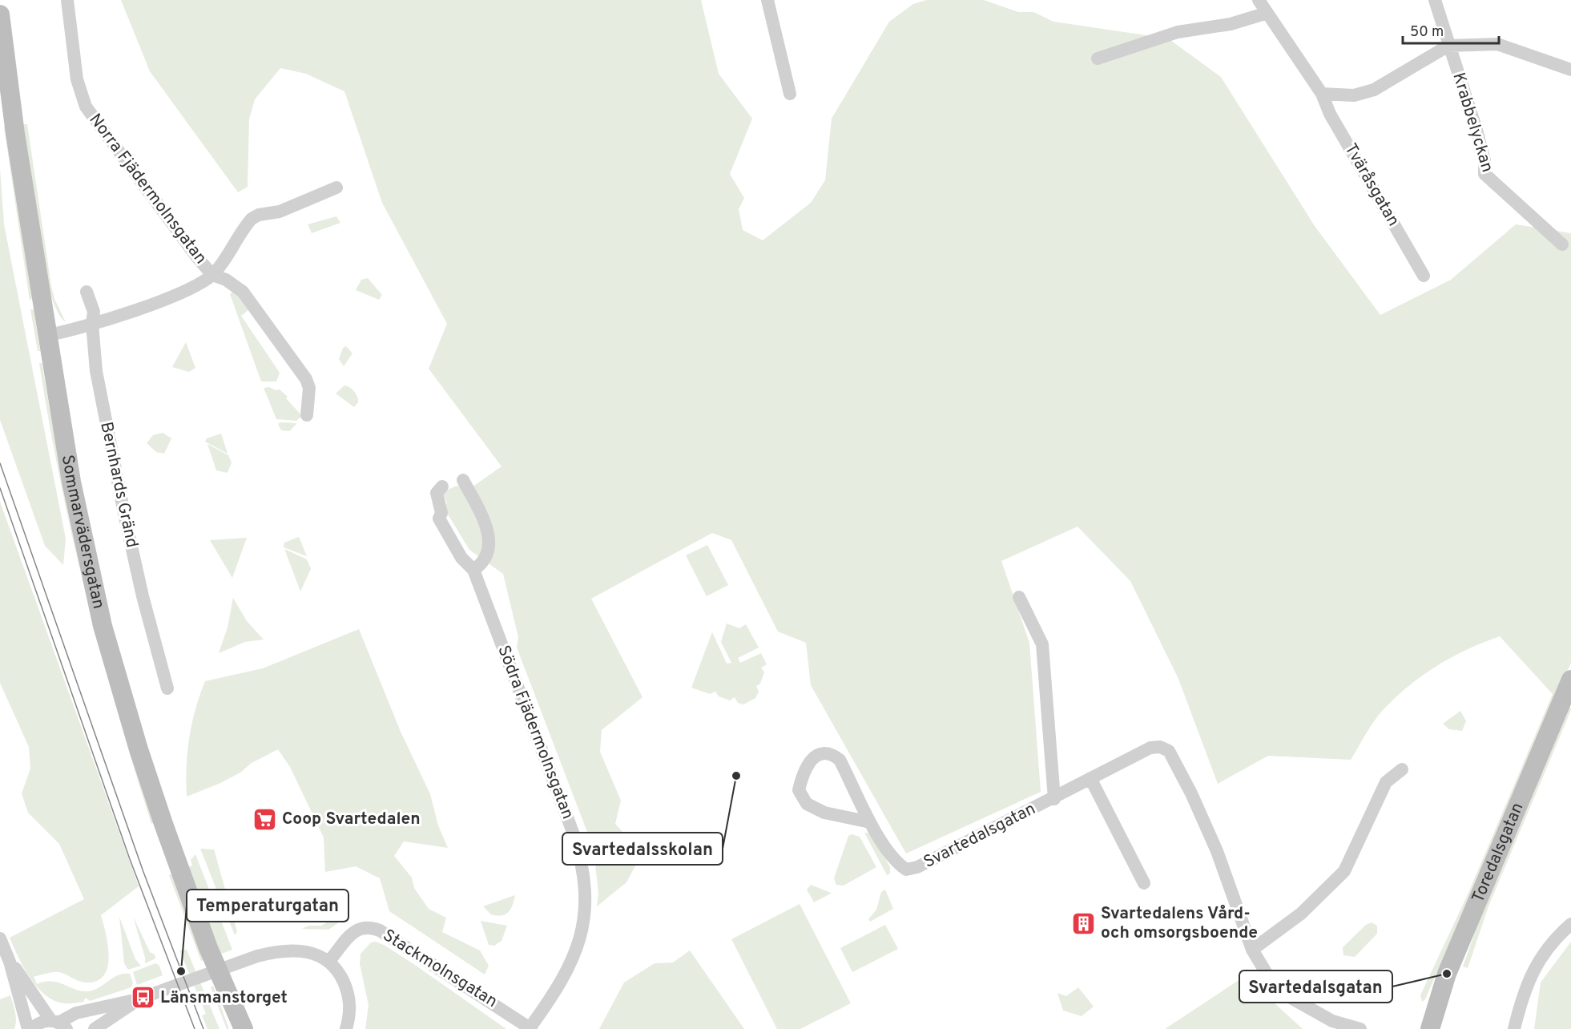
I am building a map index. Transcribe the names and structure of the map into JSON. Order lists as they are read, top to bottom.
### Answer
{
  "streets": {
    "street": [
      "Krabbelyckan",
      "Tväråsgatan",
      "Norra Fjädermolnsgatan",
      "Bernhards Gränd",
      "Sommarvädersgatan",
      "Södra Fjädermolnsgatan",
      "Svartedalsgatan",
      "Toredalsgatan",
      "Stackmolnsgatan"
    ]
  },
  "crossings": [
    ["Södra Fjädermolnsgatan", "Stackmolnsgatan"]
  ],
  "places": {
    "other": ["Svartedalsskolan", "Temperaturgatan", "Svartedalsgatan"],
    "supermarket": ["Coop Svartedalen"],
    "building": ["Svartedalens Vård- och omsorgsboende"],
    "bus stop": ["Länsmanstorget"]
  },
  "scale_bar": "50 m"
}
